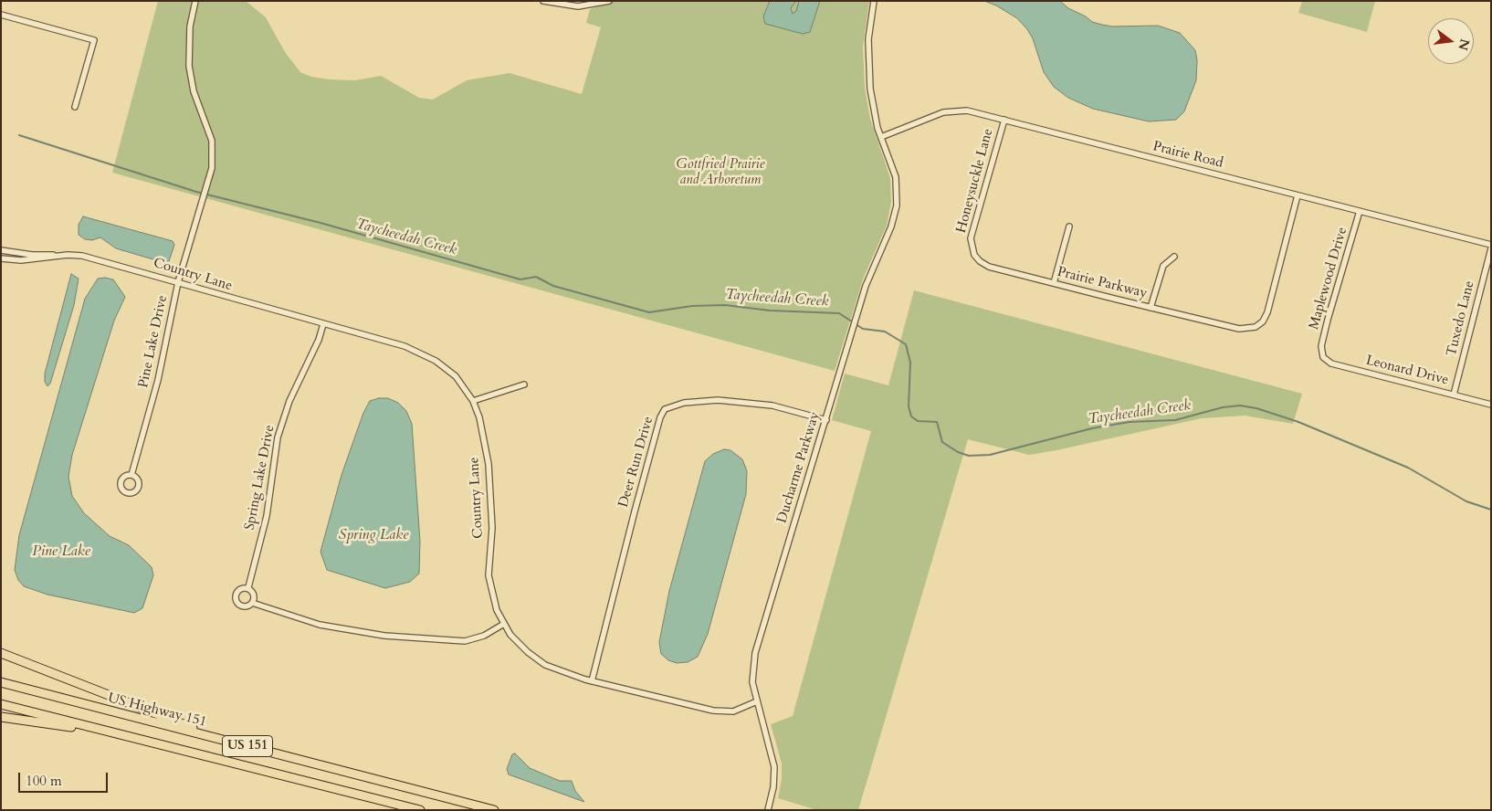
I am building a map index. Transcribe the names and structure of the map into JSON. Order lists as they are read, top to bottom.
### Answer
{
  "streets": {
    "main road": ["US Highway 151", "US 151"],
    "street": [
      "Prairie Road",
      "Honeysuckle Lane",
      "Country Lane",
      "Maplewood Drive",
      "Prairie Parkway",
      "Tuxedo Lane",
      "Pine Lake Drive",
      "Leonard Drive",
      "Deer Run Drive",
      "Ducharme Parkway",
      "Spring Lake Drive"
    ]
  },
  "crossings": [
    ["Prairie Road", "Honeysuckle Lane"],
    ["Prairie Road", "Maplewood Drive"],
    ["Prairie Road", "Prairie Parkway"],
    ["Prairie Road", "Ducharme Parkway"],
    ["Honeysuckle Lane", "Prairie Parkway"],
    ["Country Lane", "Pine Lake Drive"],
    ["Country Lane", "Deer Run Drive"],
    ["Country Lane", "Ducharme Parkway"],
    ["Country Lane", "Spring Lake Drive"],
    ["Maplewood Drive", "Leonard Drive"],
    ["Tuxedo Lane", "Leonard Drive"],
    ["Deer Run Drive", "Ducharme Parkway"]
  ],
  "water": ["Taycheedah Creek", "Spring Lake", "Pine Lake"],
  "parks": ["Gottfried Prairie and Arboretum"],
  "scale_bar": "100 m",
  "north": "right"
}
